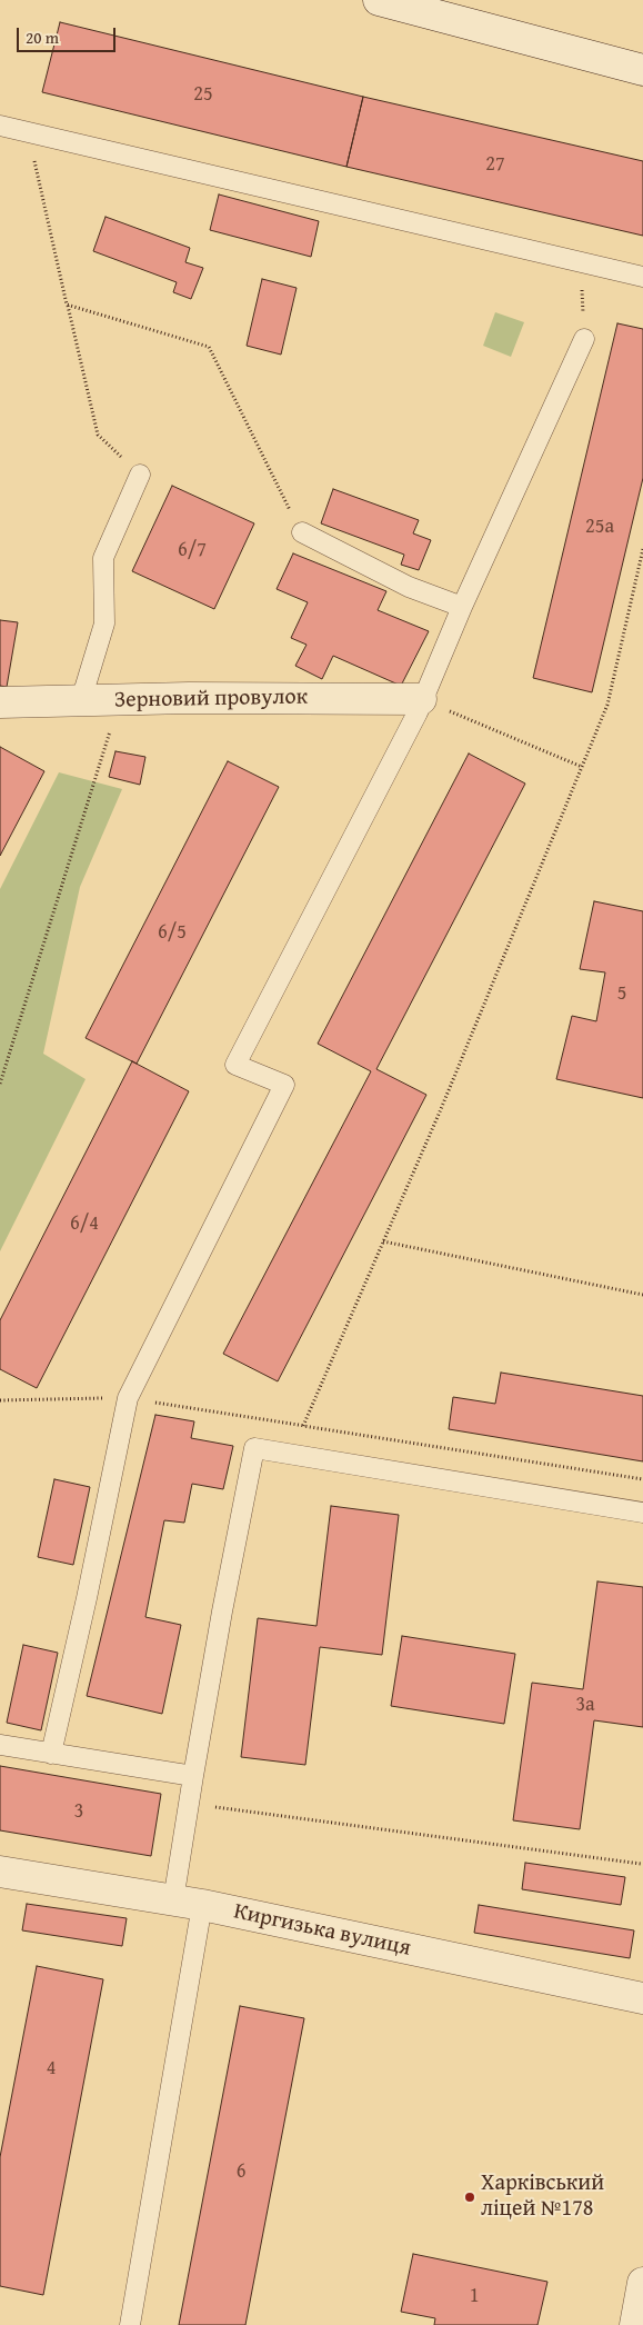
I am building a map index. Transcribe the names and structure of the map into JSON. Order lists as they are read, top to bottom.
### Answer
{
  "streets": {
    "street": ["Зерновий провулок", "Киргизька вулиця"]
  },
  "places": ["Харківський ліцей №178"],
  "house_numbers": [
    "25",
    "27",
    "25а",
    "6/7",
    "6/5",
    "5",
    "6/4",
    "3а",
    "3",
    "4",
    "6",
    "1"
  ],
  "scale_bar": "20 m"
}
